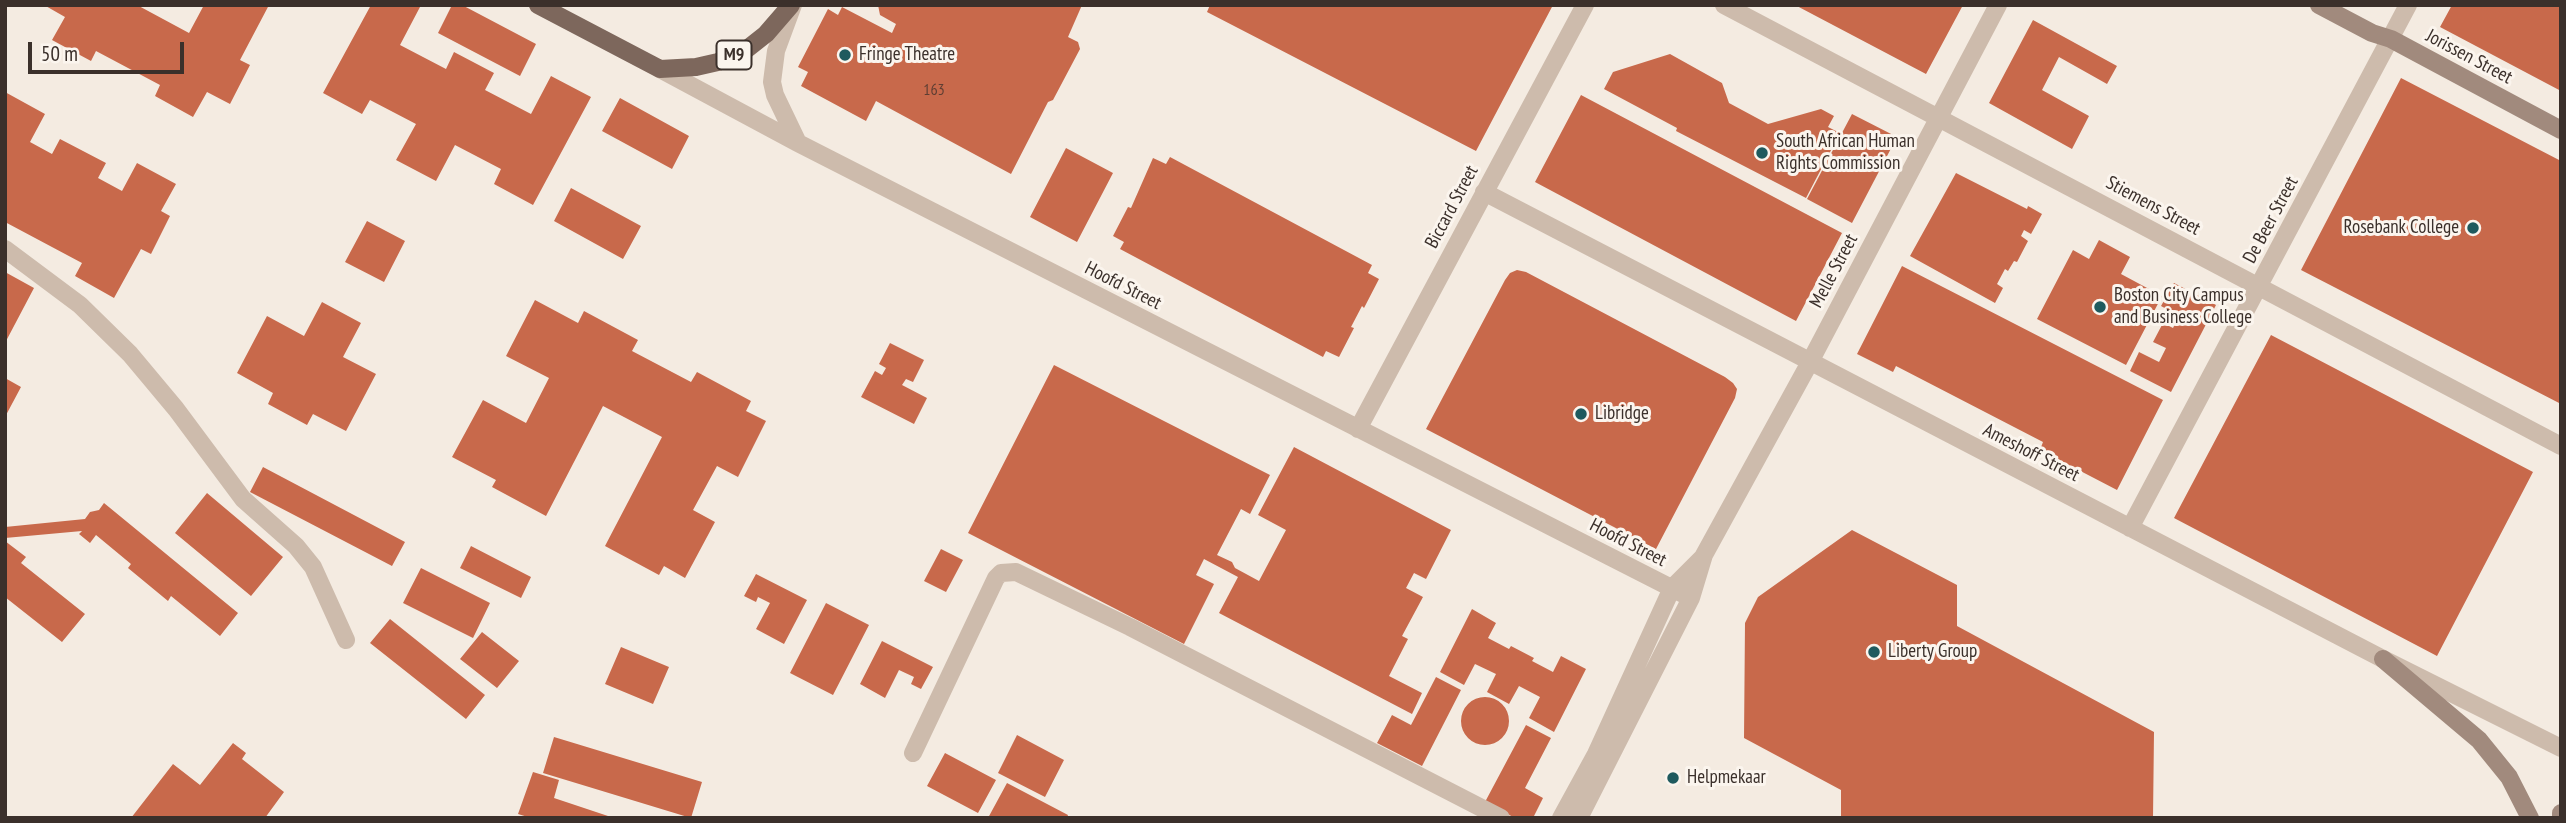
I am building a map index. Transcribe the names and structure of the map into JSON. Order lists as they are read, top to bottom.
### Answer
{
  "streets": {
    "main road": ["M9", "Jorissen Street", "Hoofd Street"],
    "street": [
      "Stiemens Street",
      "Biccard Street",
      "De Beer Street",
      "Melle Street",
      "Ameshoff Street"
    ]
  },
  "crossings": [
    ["M9", "Hoofd Street"],
    ["Jorissen Street", "De Beer Street"],
    ["Stiemens Street", "De Beer Street"],
    ["Stiemens Street", "Melle Street"],
    ["Biccard Street", "Hoofd Street"],
    ["Biccard Street", "Ameshoff Street"],
    ["De Beer Street", "Ameshoff Street"],
    ["Melle Street", "Hoofd Street"],
    ["Melle Street", "Ameshoff Street"]
  ],
  "places": [
    "Fringe Theatre",
    "South African Human Rights Commission",
    "Rosebank College",
    "Boston City Campus and Business College",
    "Libridge",
    "Liberty Group",
    "Helpmekaar"
  ],
  "house_numbers": ["163"],
  "scale_bar": "50 m"
}
